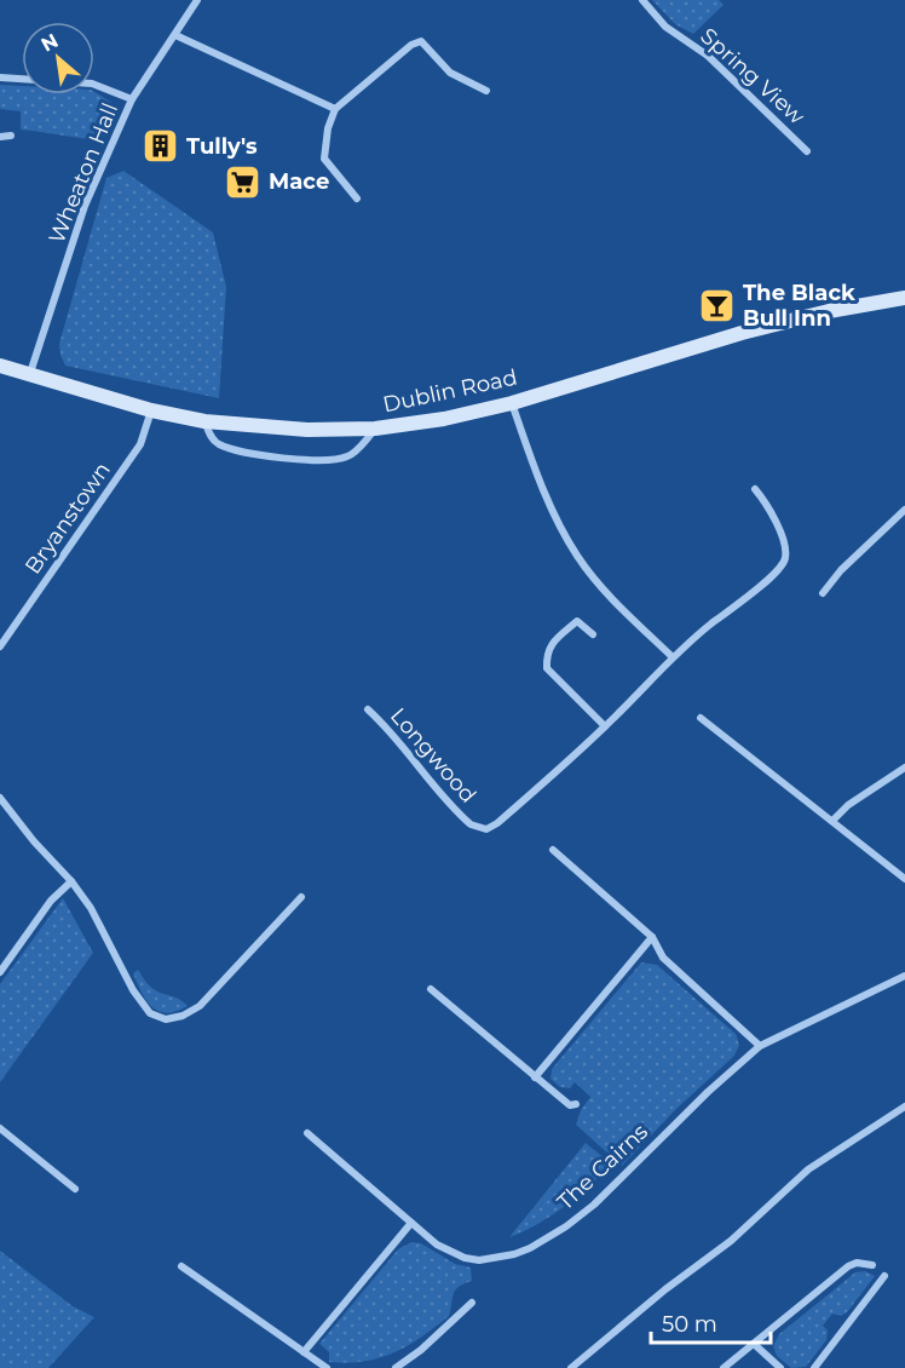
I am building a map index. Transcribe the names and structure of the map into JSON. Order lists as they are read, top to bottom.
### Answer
{
  "streets": {
    "main road": ["Dublin Road"],
    "street": [
      "Spring View",
      "Wheaton Hall",
      "Bryanstown",
      "Longwood",
      "The Cairns"
    ]
  },
  "crossings": [
    ["Wheaton Hall", "Dublin Road"],
    ["Dublin Road", "Bryanstown"]
  ],
  "places": {
    "building": ["Tully's"],
    "supermarket": ["Mace"],
    "bar": ["The Black Bull Inn"]
  },
  "scale_bar": "50 m",
  "north": "top left"
}
